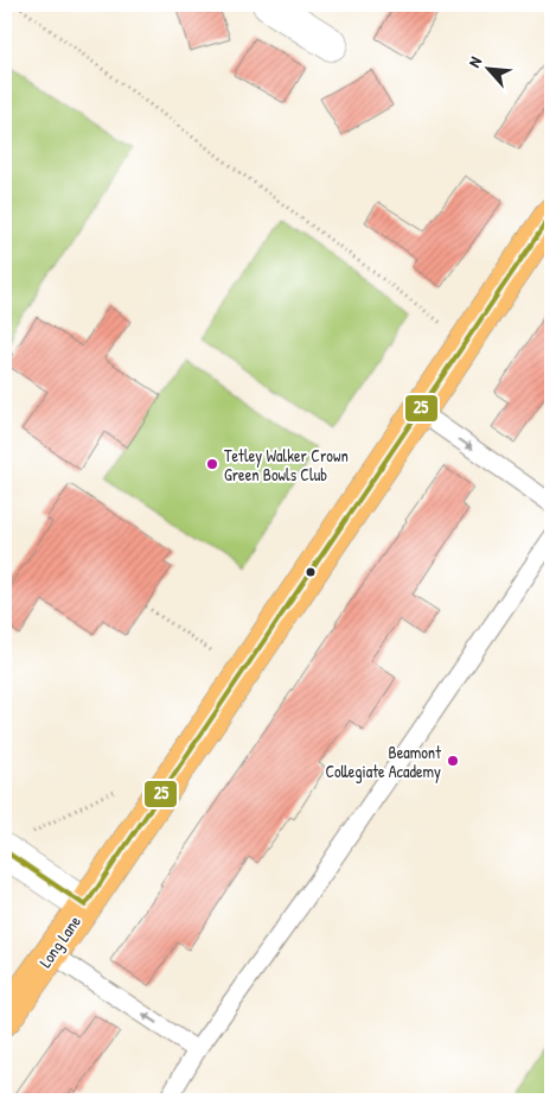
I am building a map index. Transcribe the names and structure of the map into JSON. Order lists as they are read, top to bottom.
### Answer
{
  "streets": {
    "main road": ["Long Lane"]
  },
  "places": ["Tetley Walker Crown Green Bowls Club", "Beamont Collegiate Academy"],
  "lines": ["transit line 25"],
  "north": "top left"
}
